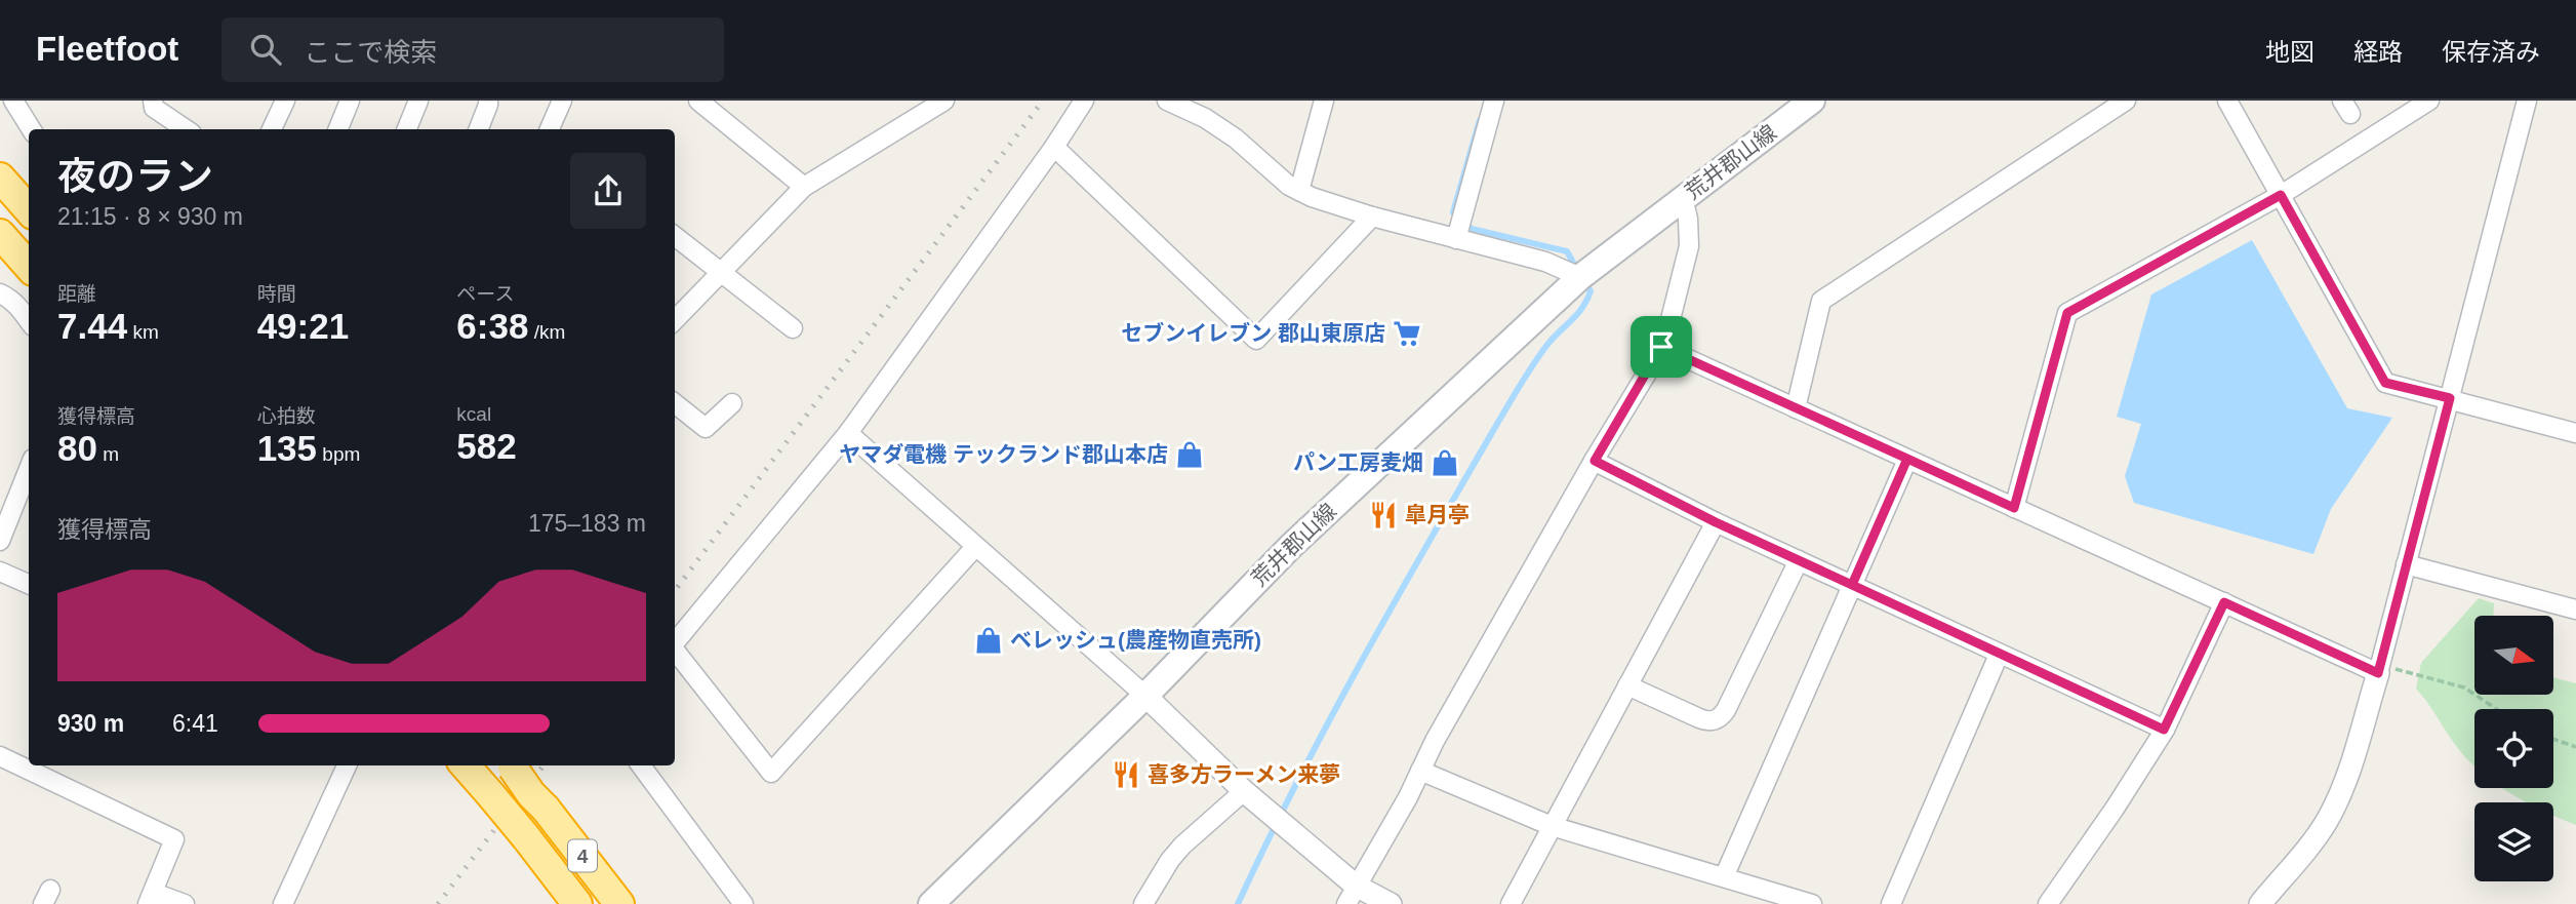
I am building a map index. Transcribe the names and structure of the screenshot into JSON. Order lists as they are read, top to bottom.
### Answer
{
  "streets": {
    "highway": ["4"],
    "main road": ["荒井郡山線"]
  },
  "places": {
    "supermarket": ["セブンイレブン 郡山東原店"],
    "shop": ["ヤマダ電機 テックランド郡山本店", "パン工房麦畑", "ベレッシュ(農産物直売所)"],
    "restaurant": ["皐月亭", "喜多方ラーメン来夢"]
  },
  "north": "right",
  "page": {
    "header": "Fleetfoot",
    "search": "ここで検索",
    "nav": ["地図", "経路", "保存済み"],
    "heading": ["夜のラン", "21:15 · 8 × 930 m"],
    "stats": [
      ["距離", "7.44 km"],
      ["時間", "49:21"],
      ["ペース", "6:38 /km"],
      ["獲得標高", "80 m"],
      ["心拍数", "135 bpm"],
      ["kcal", "582"]
    ],
    "chart": ["獲得標高", "175–183 m"],
    "list": [
      {
        "name": "930 m",
        "note": "6:41"
      }
    ]
  }
}
